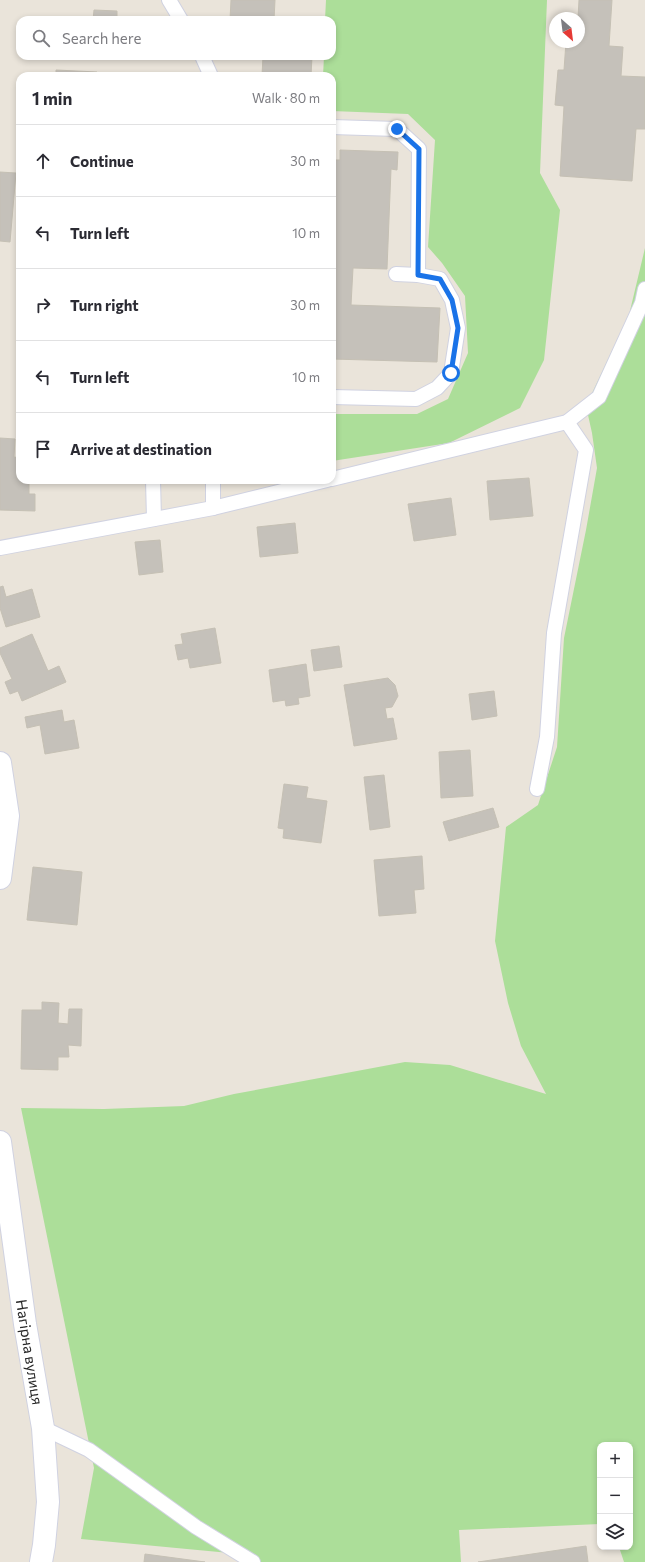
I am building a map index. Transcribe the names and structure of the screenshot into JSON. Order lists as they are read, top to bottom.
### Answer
{
  "streets": {
    "street": ["Нагірна вулиця"]
  },
  "north": "bottom right",
  "page": {
    "search": "Search here",
    "heading": ["1 min", "Walk · 80 m"],
    "list": [
      ["Continue", "30 m"],
      ["Turn left", "10 m"],
      ["Turn right", "30 m"],
      ["Turn left", "10 m"],
      "Arrive at destination"
    ],
    "map_buttons": ["+", "−"]
  }
}
